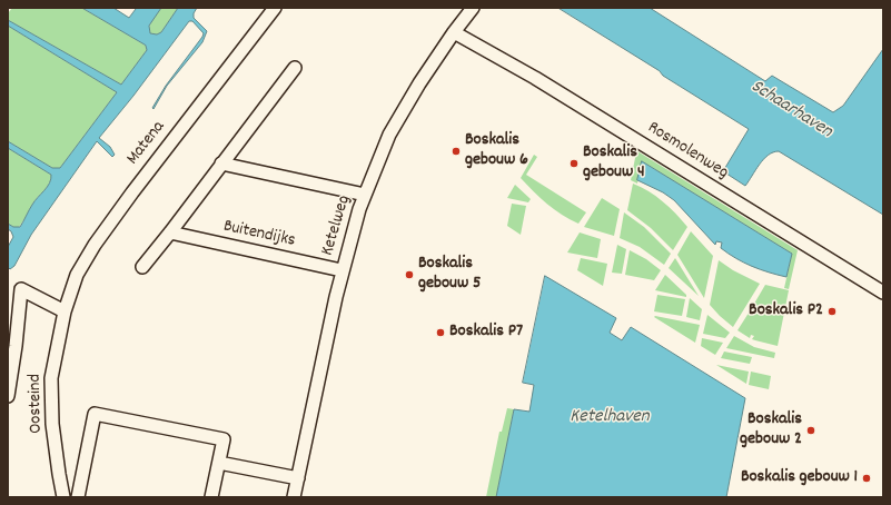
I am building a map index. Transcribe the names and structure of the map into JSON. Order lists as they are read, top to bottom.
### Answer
{
  "streets": {
    "street": [
      "Matena",
      "Rosmolenweg",
      "Ketelweg",
      "Buitendijks",
      "Oosteind"
    ]
  },
  "crossings": [
    ["Matena", "Oosteind"],
    ["Rosmolenweg", "Ketelweg"],
    ["Ketelweg", "Buitendijks"]
  ],
  "water": ["Schaarhaven", "Ketelhaven"],
  "places": [
    "Boskalis gebouw 6",
    "Boskalis gebouw 4",
    "Boskalis gebouw 5",
    "Boskalis P2",
    "Boskalis P7",
    "Boskalis gebouw 2",
    "Boskalis gebouw 1"
  ]
}
